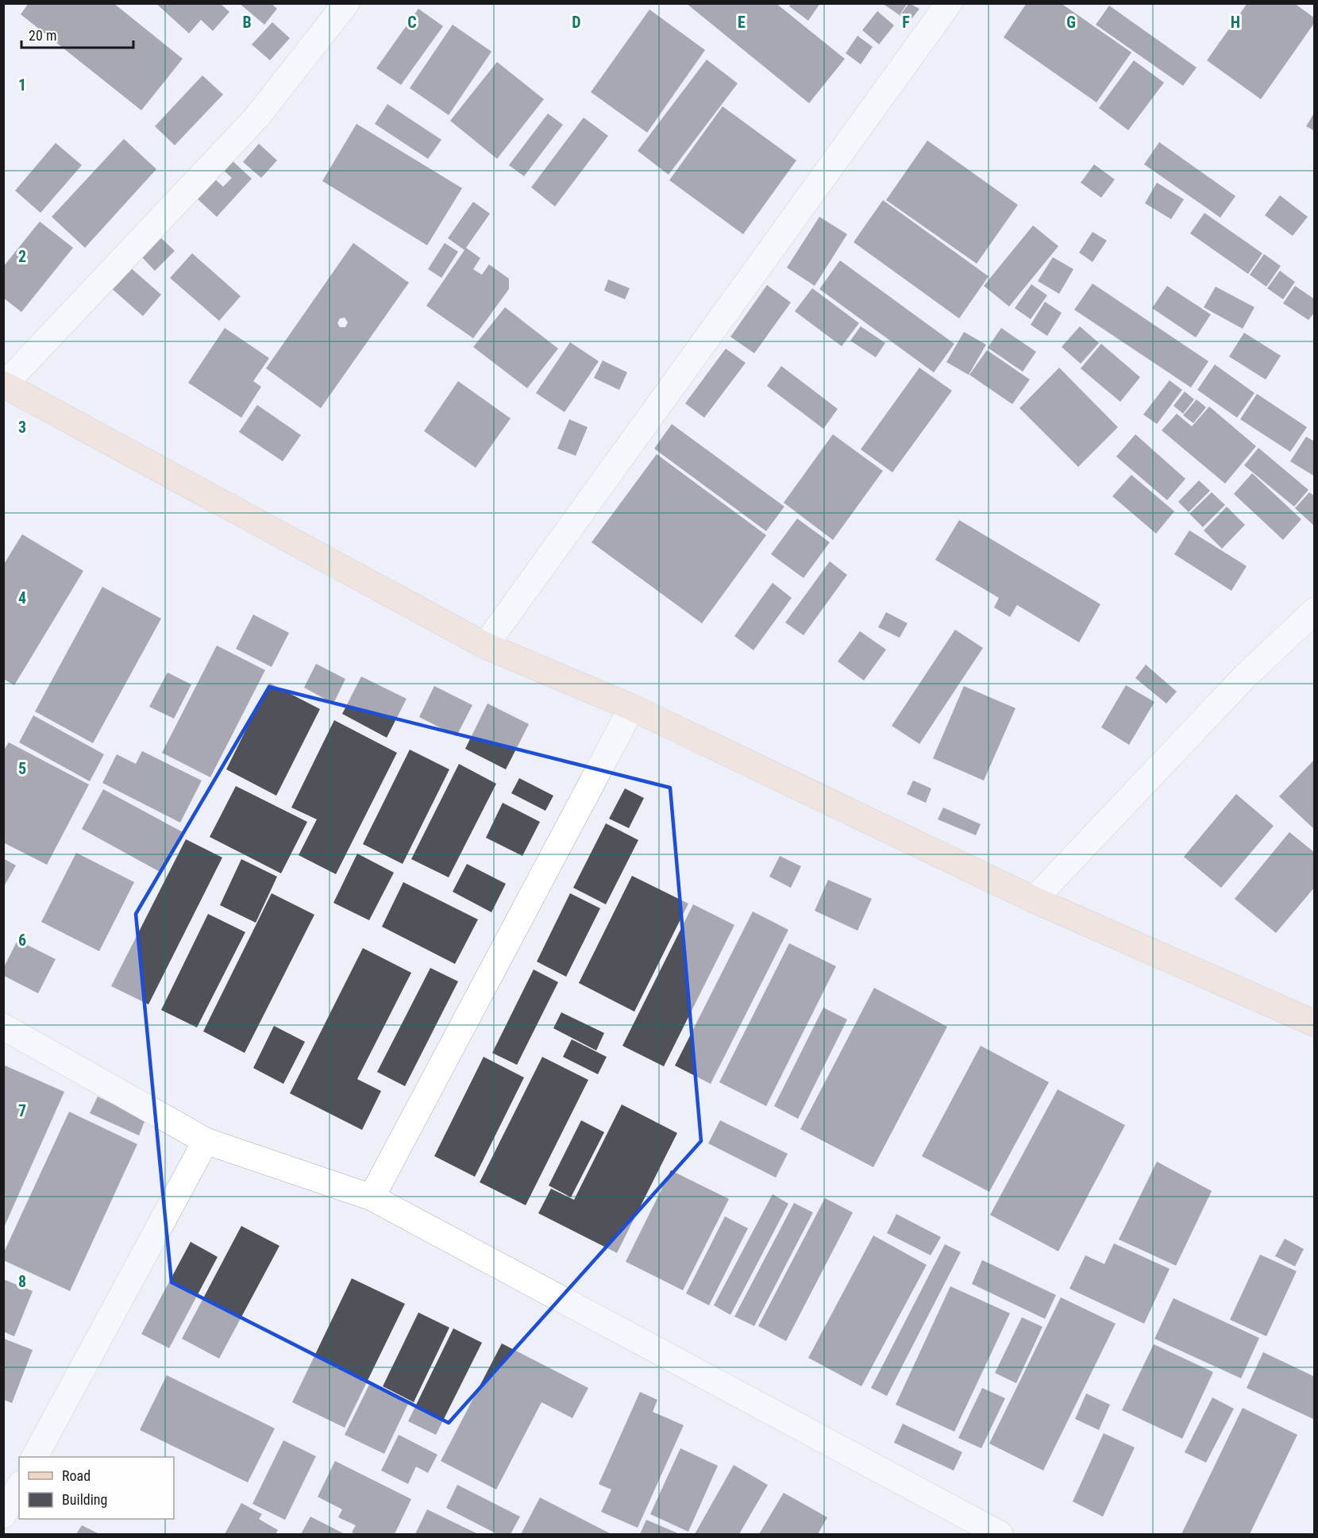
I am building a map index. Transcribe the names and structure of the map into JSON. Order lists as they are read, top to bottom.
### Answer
{
  "legend": ["Road", "Building"],
  "scale_bar": "20 m",
  "grid": {
    "columns": [
      "B",
      "C",
      "D",
      "E",
      "F",
      "G",
      "H"
    ],
    "rows": [
      "1",
      "2",
      "3",
      "4",
      "5",
      "6",
      "7",
      "8"
    ]
  }
}
